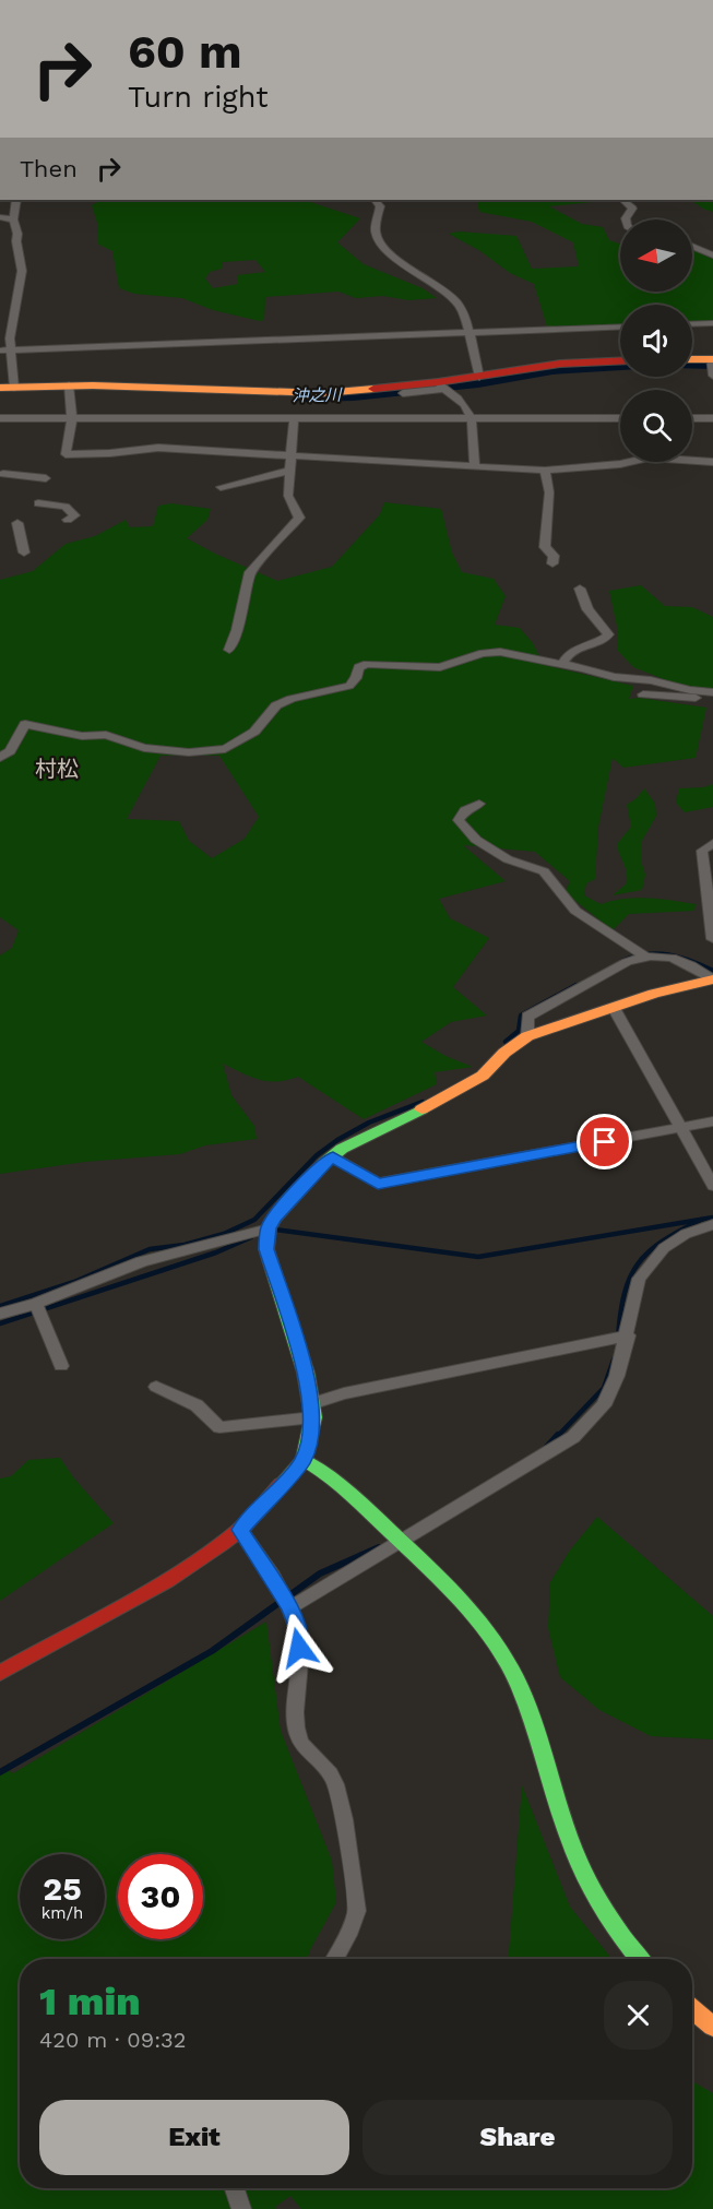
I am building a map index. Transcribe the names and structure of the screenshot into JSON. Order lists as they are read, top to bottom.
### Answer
{
  "districts": ["村松"],
  "water": ["沖之川"],
  "north": "left",
  "page": {
    "turn": ["60 m", "Turn right"],
    "then": "Then",
    "speed": "25 km/h",
    "limit": "30",
    "heading": ["1 min", "420 m · 09:32"],
    "buttons": ["Exit", "Share"]
  }
}
